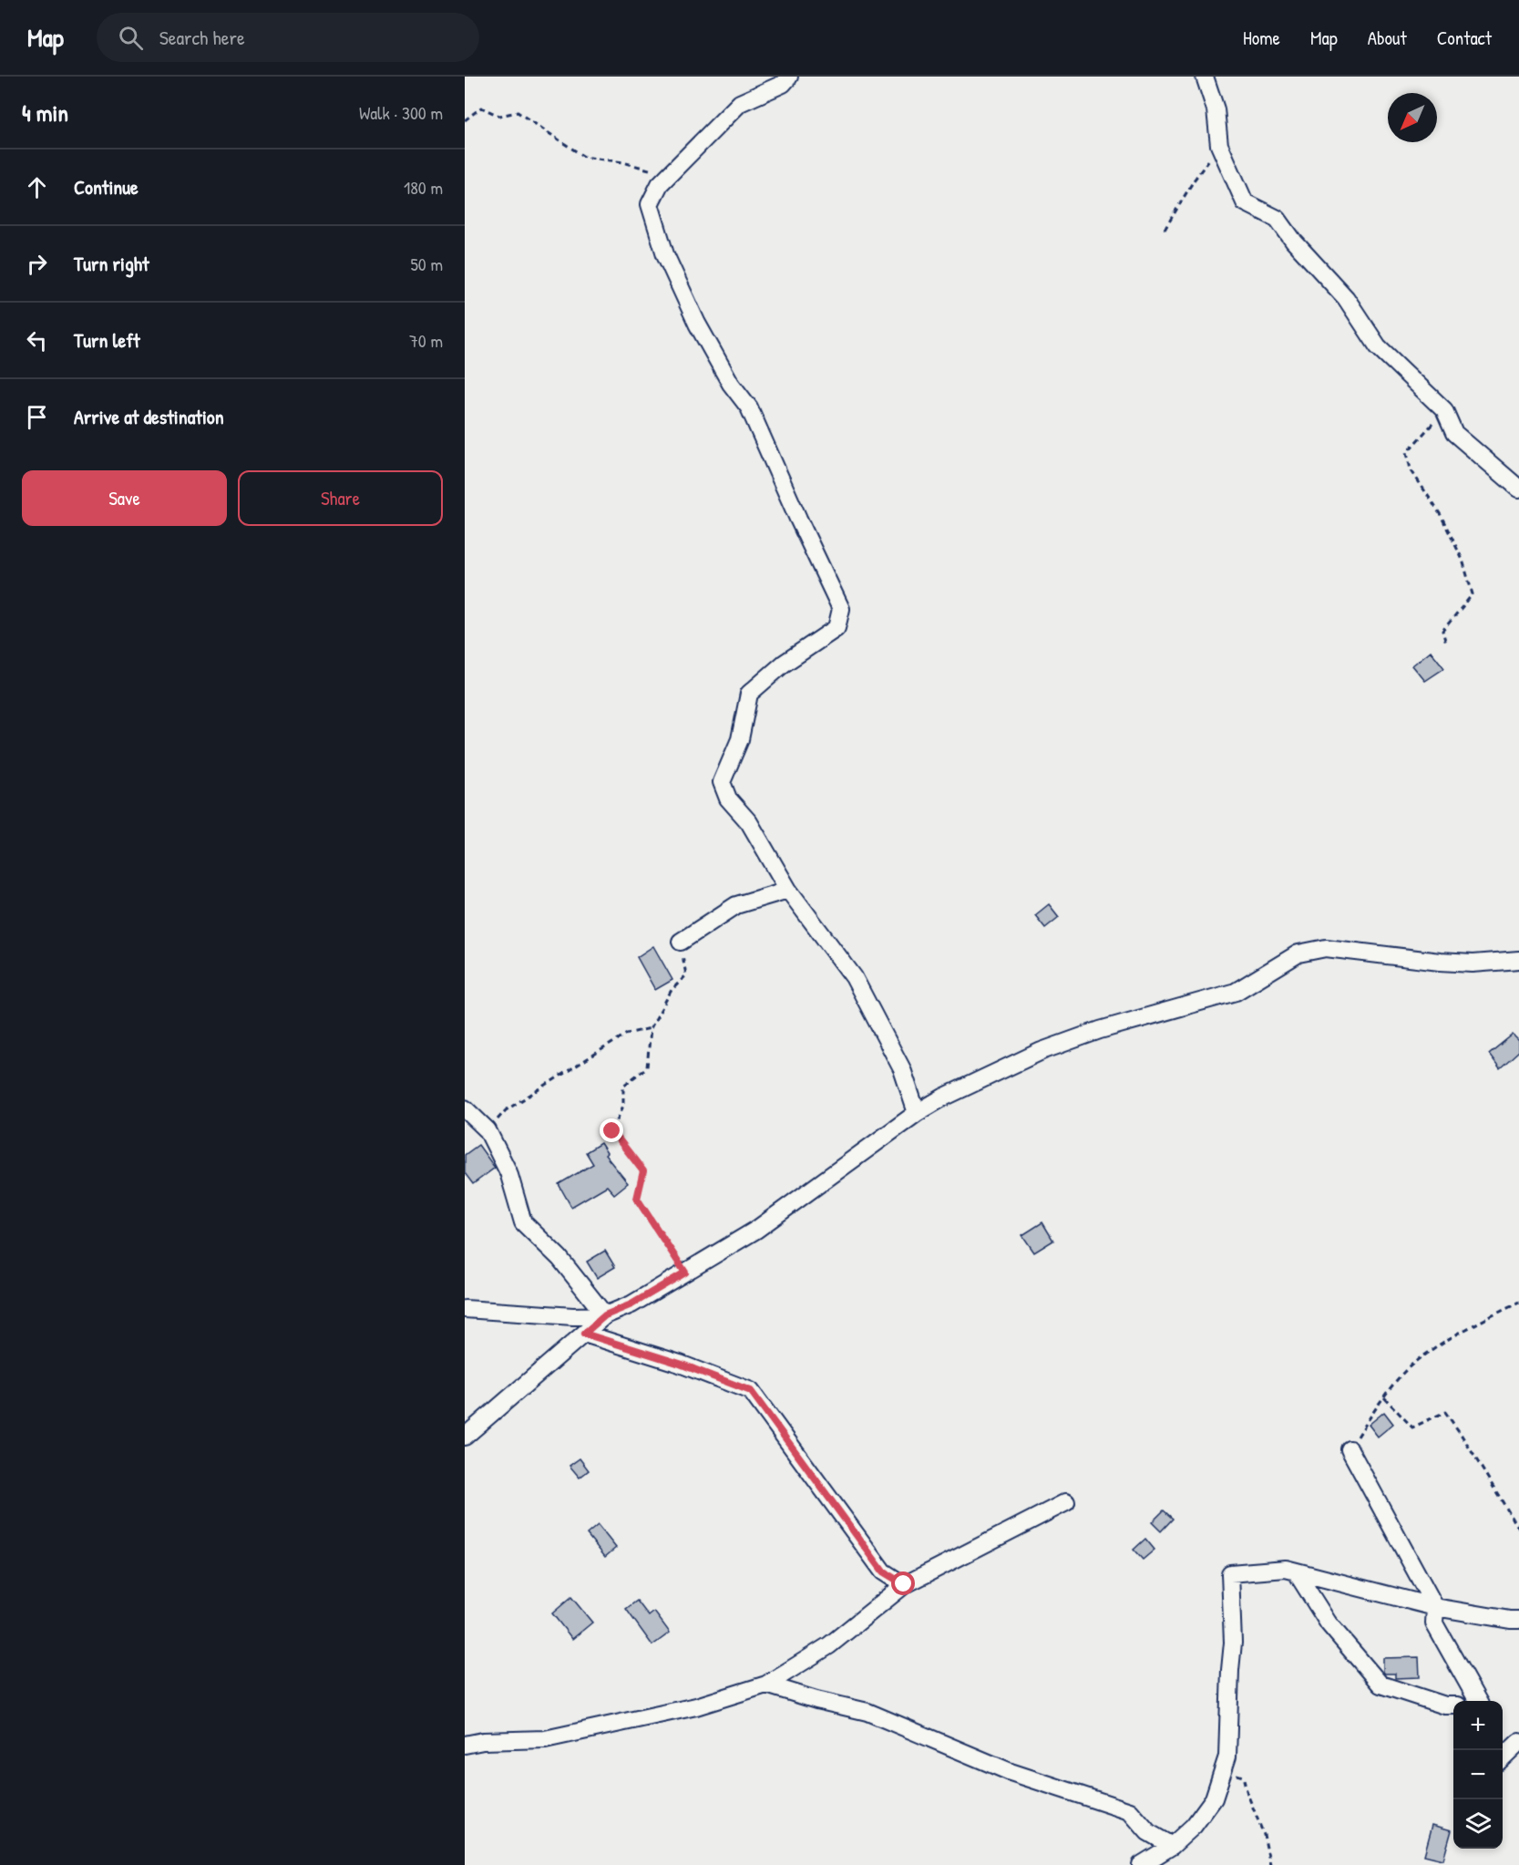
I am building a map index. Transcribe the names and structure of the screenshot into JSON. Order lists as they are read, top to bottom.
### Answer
{
  "north": "bottom left",
  "page": {
    "header": "Map",
    "search": "Search here",
    "nav": [
      "Home",
      "Map",
      "About",
      "Contact"
    ],
    "heading": ["4 min", "Walk · 300 m"],
    "list": [
      ["Continue", "180 m"],
      ["Turn right", "50 m"],
      ["Turn left", "70 m"],
      "Arrive at destination"
    ],
    "buttons": ["Save", "Share"],
    "map_buttons": ["+", "−"]
  }
}
